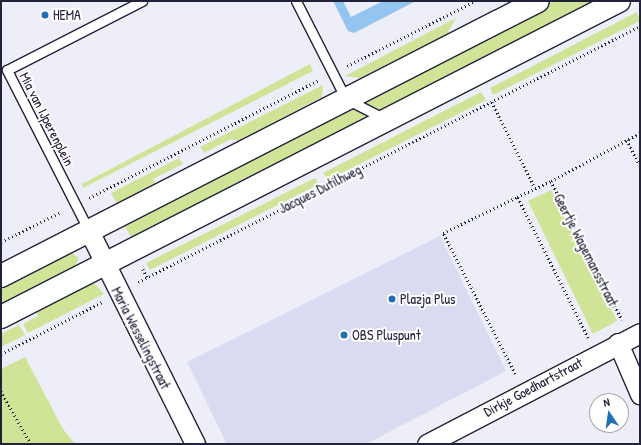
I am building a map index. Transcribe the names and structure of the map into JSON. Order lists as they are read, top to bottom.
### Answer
{
  "streets": {
    "street": ["Maria Wesselingstraat", "Dirkje Goedhartstraat"],
    "lane": ["Mia van IJperenplein"],
    "path": ["Jacques Dutilhweg", "Geertje Wagemansstraat"]
  },
  "crossings": [
    ["Mia van IJperenplein", "Maria Wesselingstraat"],
    ["Jacques Dutilhweg", "Maria Wesselingstraat"],
    ["Geertje Wagemansstraat", "Dirkje Goedhartstraat"]
  ],
  "places": ["HEMA", "Plazja Plus", "OBS Pluspunt"],
  "north": "top"
}
